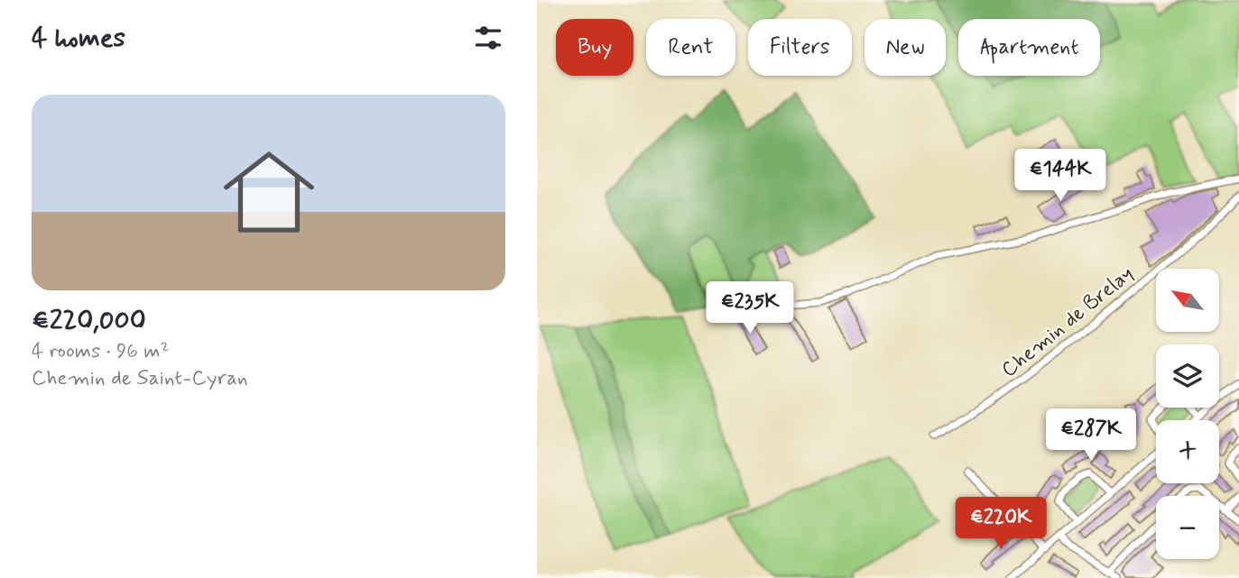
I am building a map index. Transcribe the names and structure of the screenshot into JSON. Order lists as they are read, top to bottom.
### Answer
{
  "streets": {
    "street": ["Chemin de Brelay"]
  },
  "north": "top left",
  "page": {
    "heading": "4 homes",
    "chip": [
      "Buy",
      "Rent",
      "Filters",
      "New",
      "Apartment"
    ],
    "list": [
      {
        "name": "€220,000",
        "note": "4 rooms · 96 m² · Chemin de Saint-Cyran"
      }
    ],
    "price": [
      "€144K",
      "€235K",
      "€287K",
      "€220K"
    ],
    "map_buttons": ["+", "−"]
  }
}
